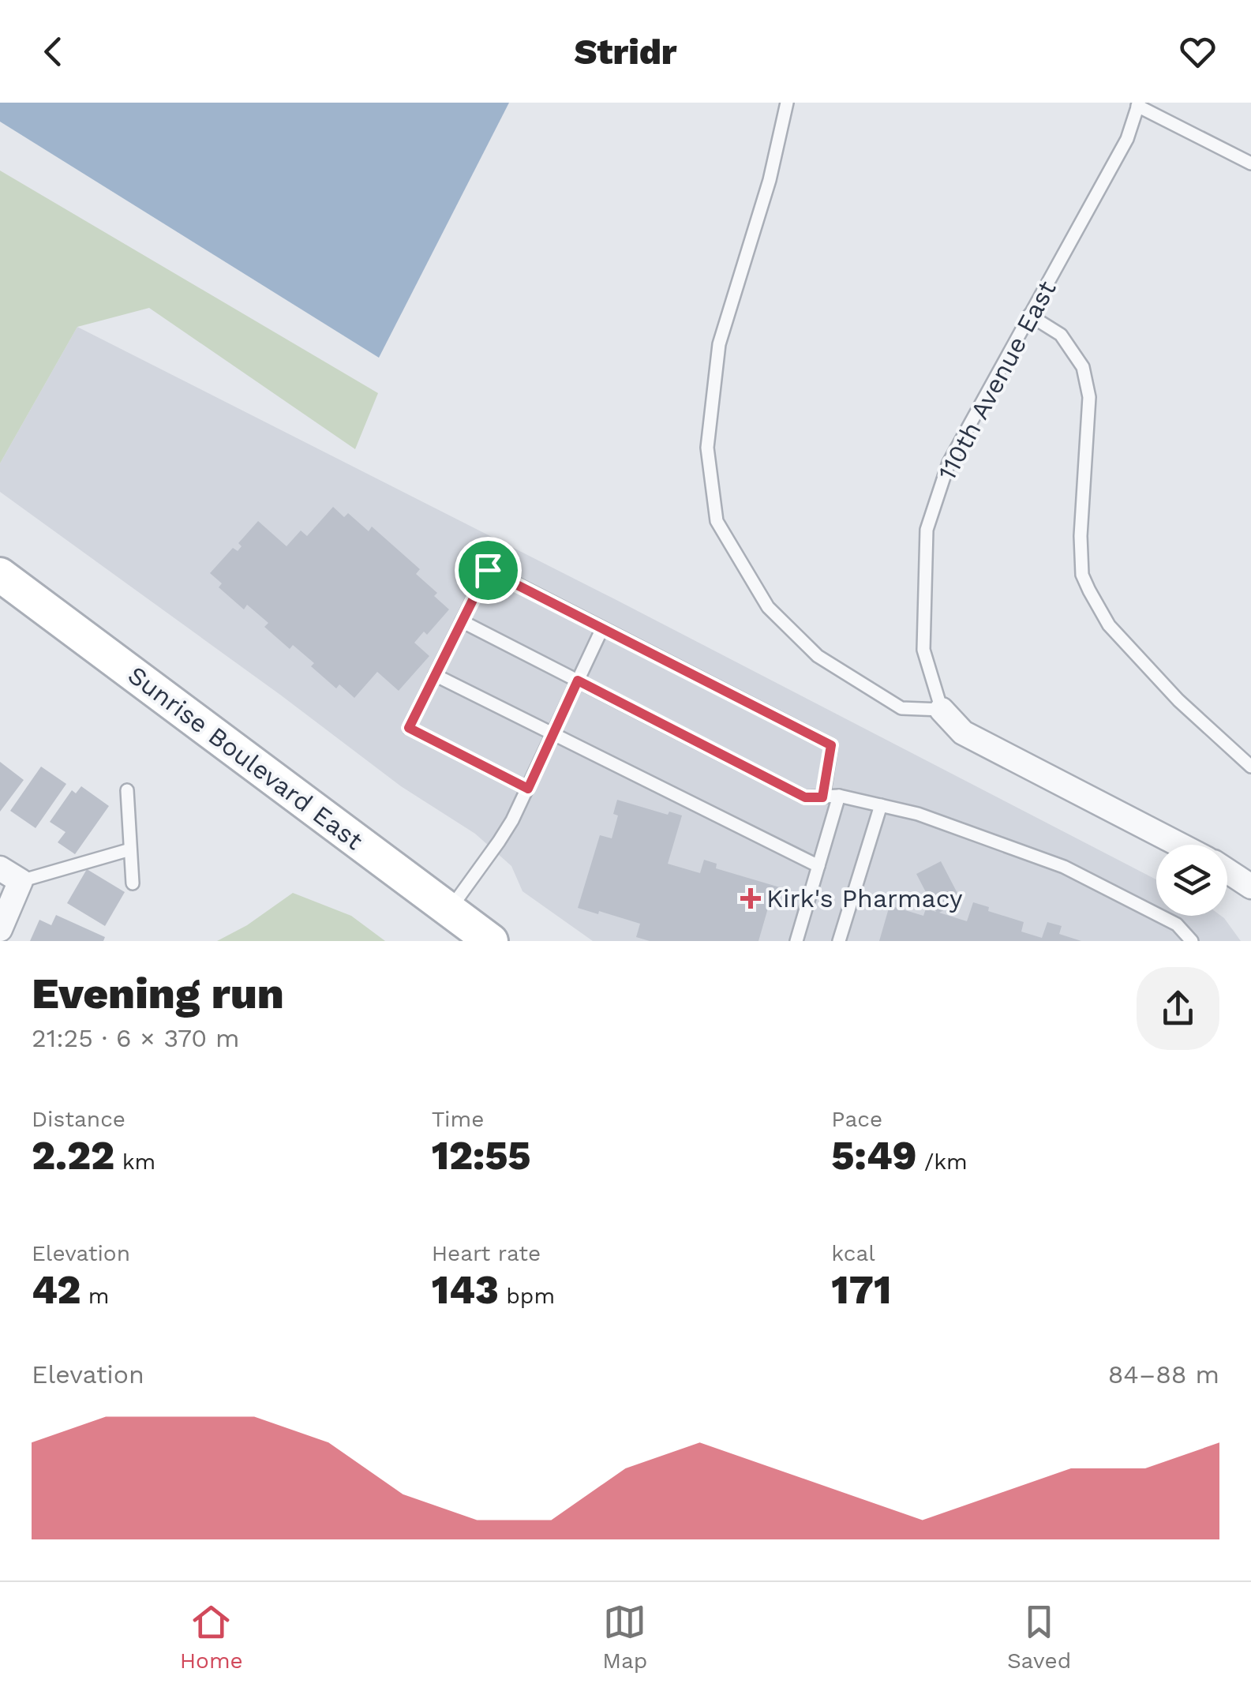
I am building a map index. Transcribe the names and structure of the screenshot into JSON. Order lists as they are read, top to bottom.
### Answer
{
  "streets": {
    "main road": ["Sunrise Boulevard East"],
    "street": ["110th Avenue East"]
  },
  "places": {
    "health": ["Kirk's Pharmacy"]
  },
  "page": {
    "header": "Stridr",
    "heading": ["Evening run", "21:25 · 6 × 370 m"],
    "stats": [
      ["Distance", "2.22 km"],
      ["Time", "12:55"],
      ["Pace", "5:49 /km"],
      ["Elevation", "42 m"],
      ["Heart rate", "143 bpm"],
      ["kcal", "171"]
    ],
    "chart": ["Elevation", "84–88 m"],
    "tabs": ["Home", "Map", "Saved"]
  }
}
